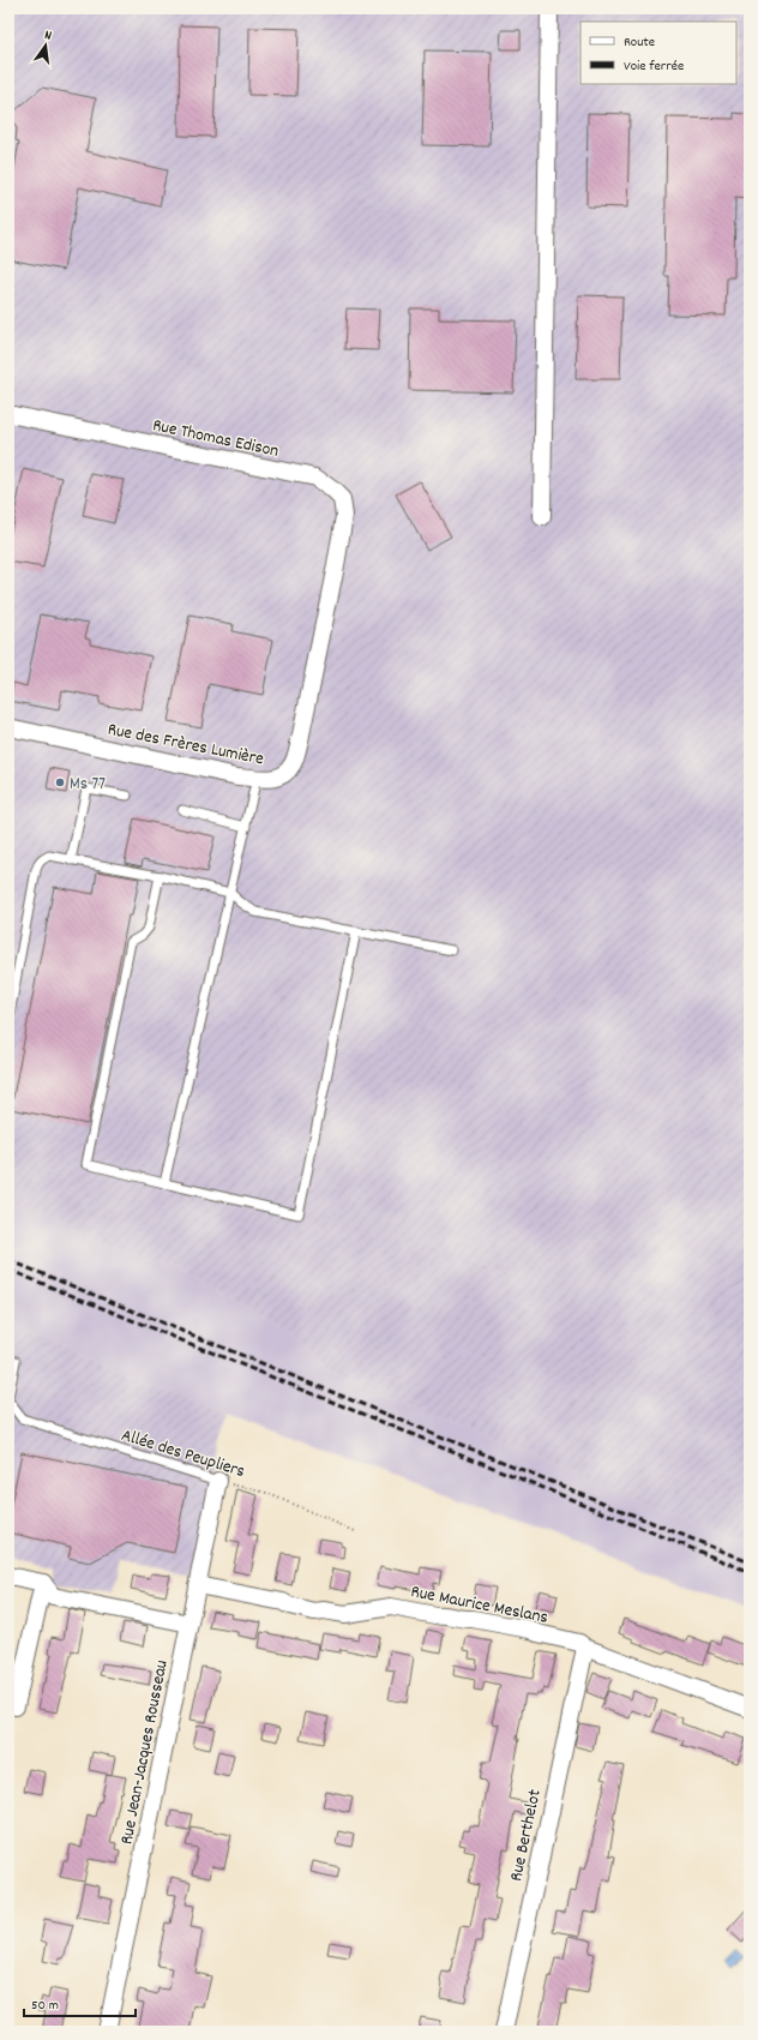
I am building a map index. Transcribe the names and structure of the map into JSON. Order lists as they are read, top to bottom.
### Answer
{
  "streets": {
    "street": [
      "Rue Thomas Edison",
      "Rue des Frères Lumière",
      "Rue Maurice Meslans",
      "Rue Jean-Jacques Rousseau",
      "Rue Berthelot"
    ],
    "lane": ["Allée des Peupliers"]
  },
  "crossings": [
    ["Rue Thomas Edison", "Rue des Frères Lumière"],
    ["Allée des Peupliers", "Rue Jean-Jacques Rousseau"],
    ["Rue Maurice Meslans", "Rue Jean-Jacques Rousseau"],
    ["Rue Maurice Meslans", "Rue Berthelot"]
  ],
  "places": ["Ms 77"],
  "legend": ["Route", "Voie ferrée"],
  "scale_bar": "50 m",
  "north": "top"
}
